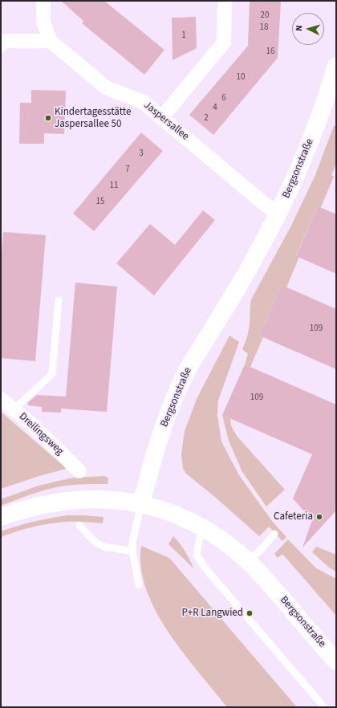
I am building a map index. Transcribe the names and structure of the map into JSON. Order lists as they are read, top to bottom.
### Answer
{
  "streets": {
    "street": ["Jaspersallee", "Bergsonstraße", "Dreilingsweg"]
  },
  "crossings": [
    ["Jaspersallee", "Bergsonstraße"]
  ],
  "places": ["Kindertagesstätte Jaspersallee 50", "Cafeteria", "P+R Langwied"],
  "house_numbers": [
    "20",
    "18",
    "1",
    "16",
    "10",
    "6",
    "4",
    "2",
    "3",
    "7",
    "11",
    "15",
    "109",
    "109"
  ],
  "north": "left"
}
